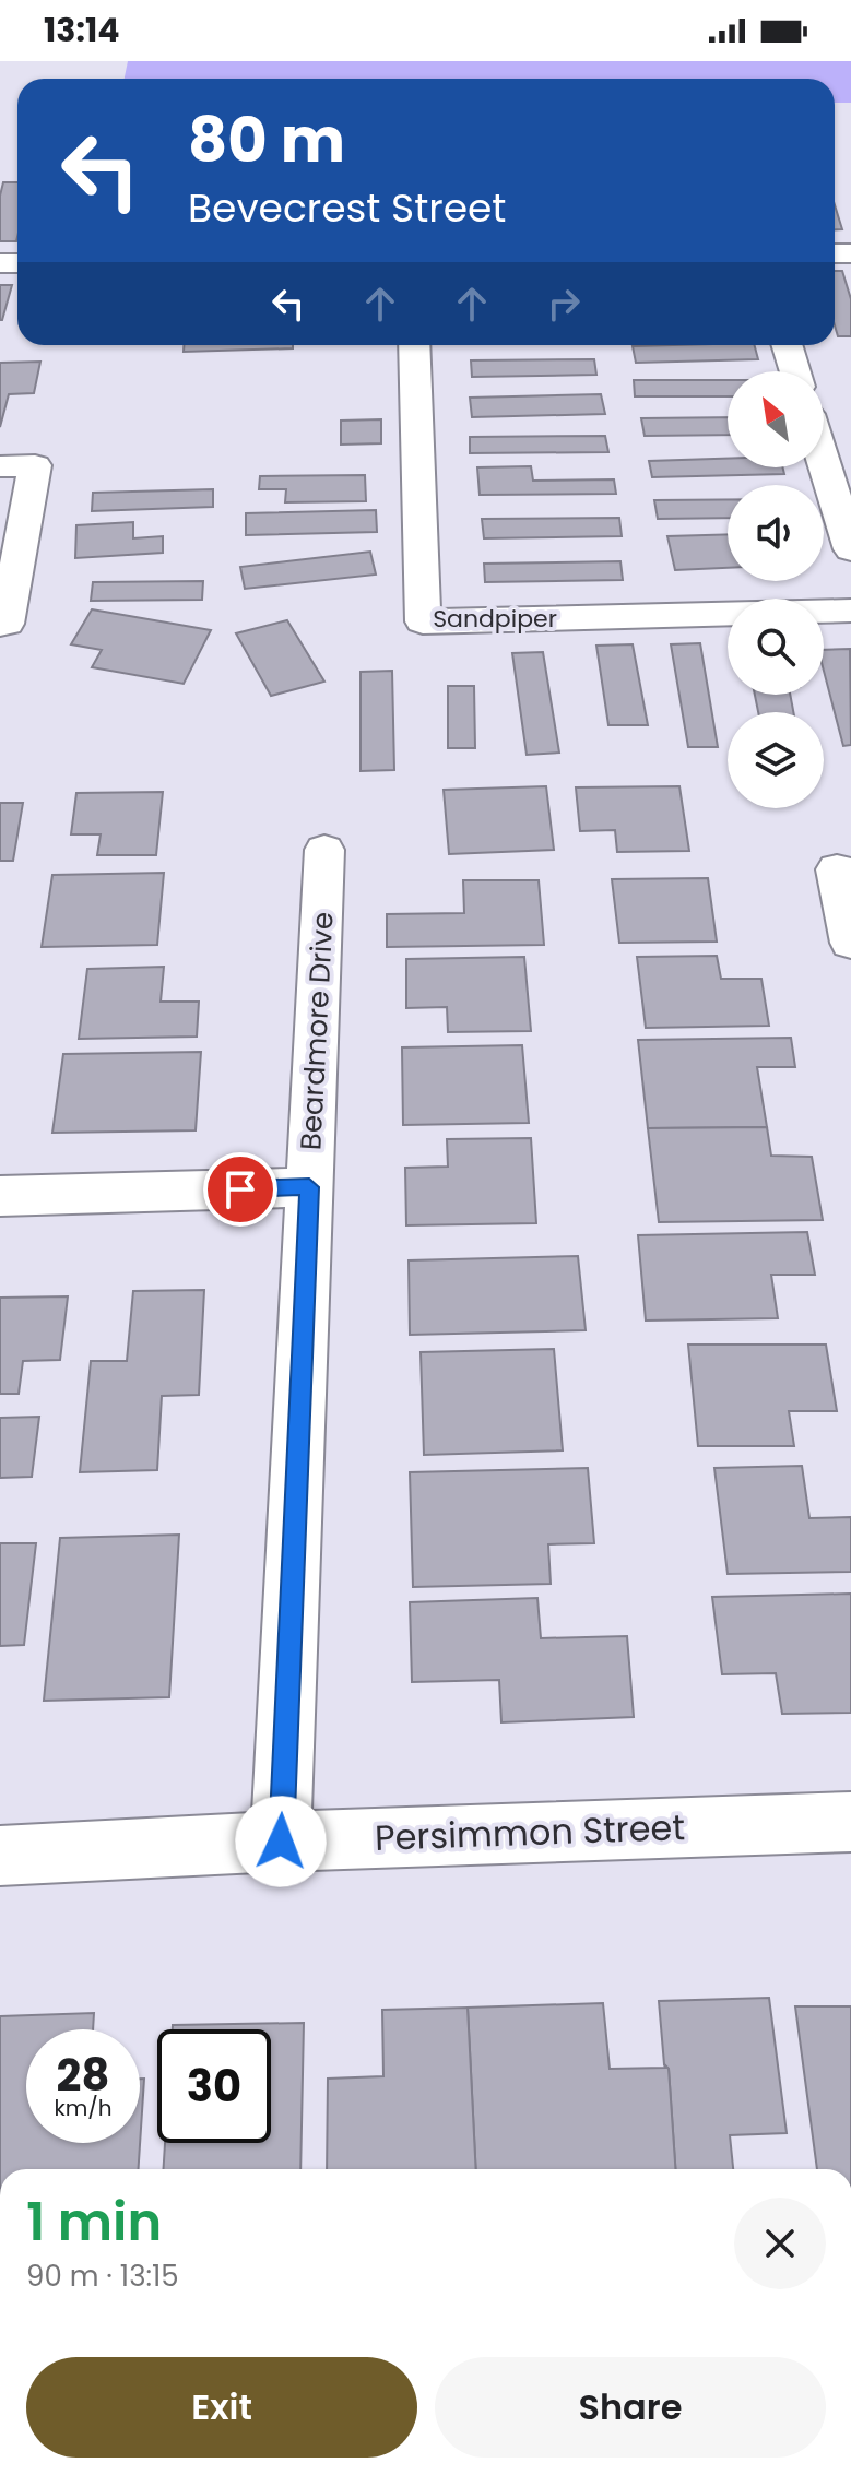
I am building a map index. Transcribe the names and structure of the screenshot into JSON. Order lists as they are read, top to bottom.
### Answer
{
  "streets": {
    "street": ["Sandpiper", "Beardmore Drive", "Persimmon Street"]
  },
  "crossings": [
    ["Beardmore Drive", "Persimmon Street"]
  ],
  "north": "top left",
  "page": {
    "status": "13:14",
    "turn": ["80 m", "Bevecrest Street"],
    "speed": "28 km/h",
    "limit": "30",
    "heading": ["1 min", "90 m · 13:15"],
    "buttons": ["Exit", "Share"]
  }
}
